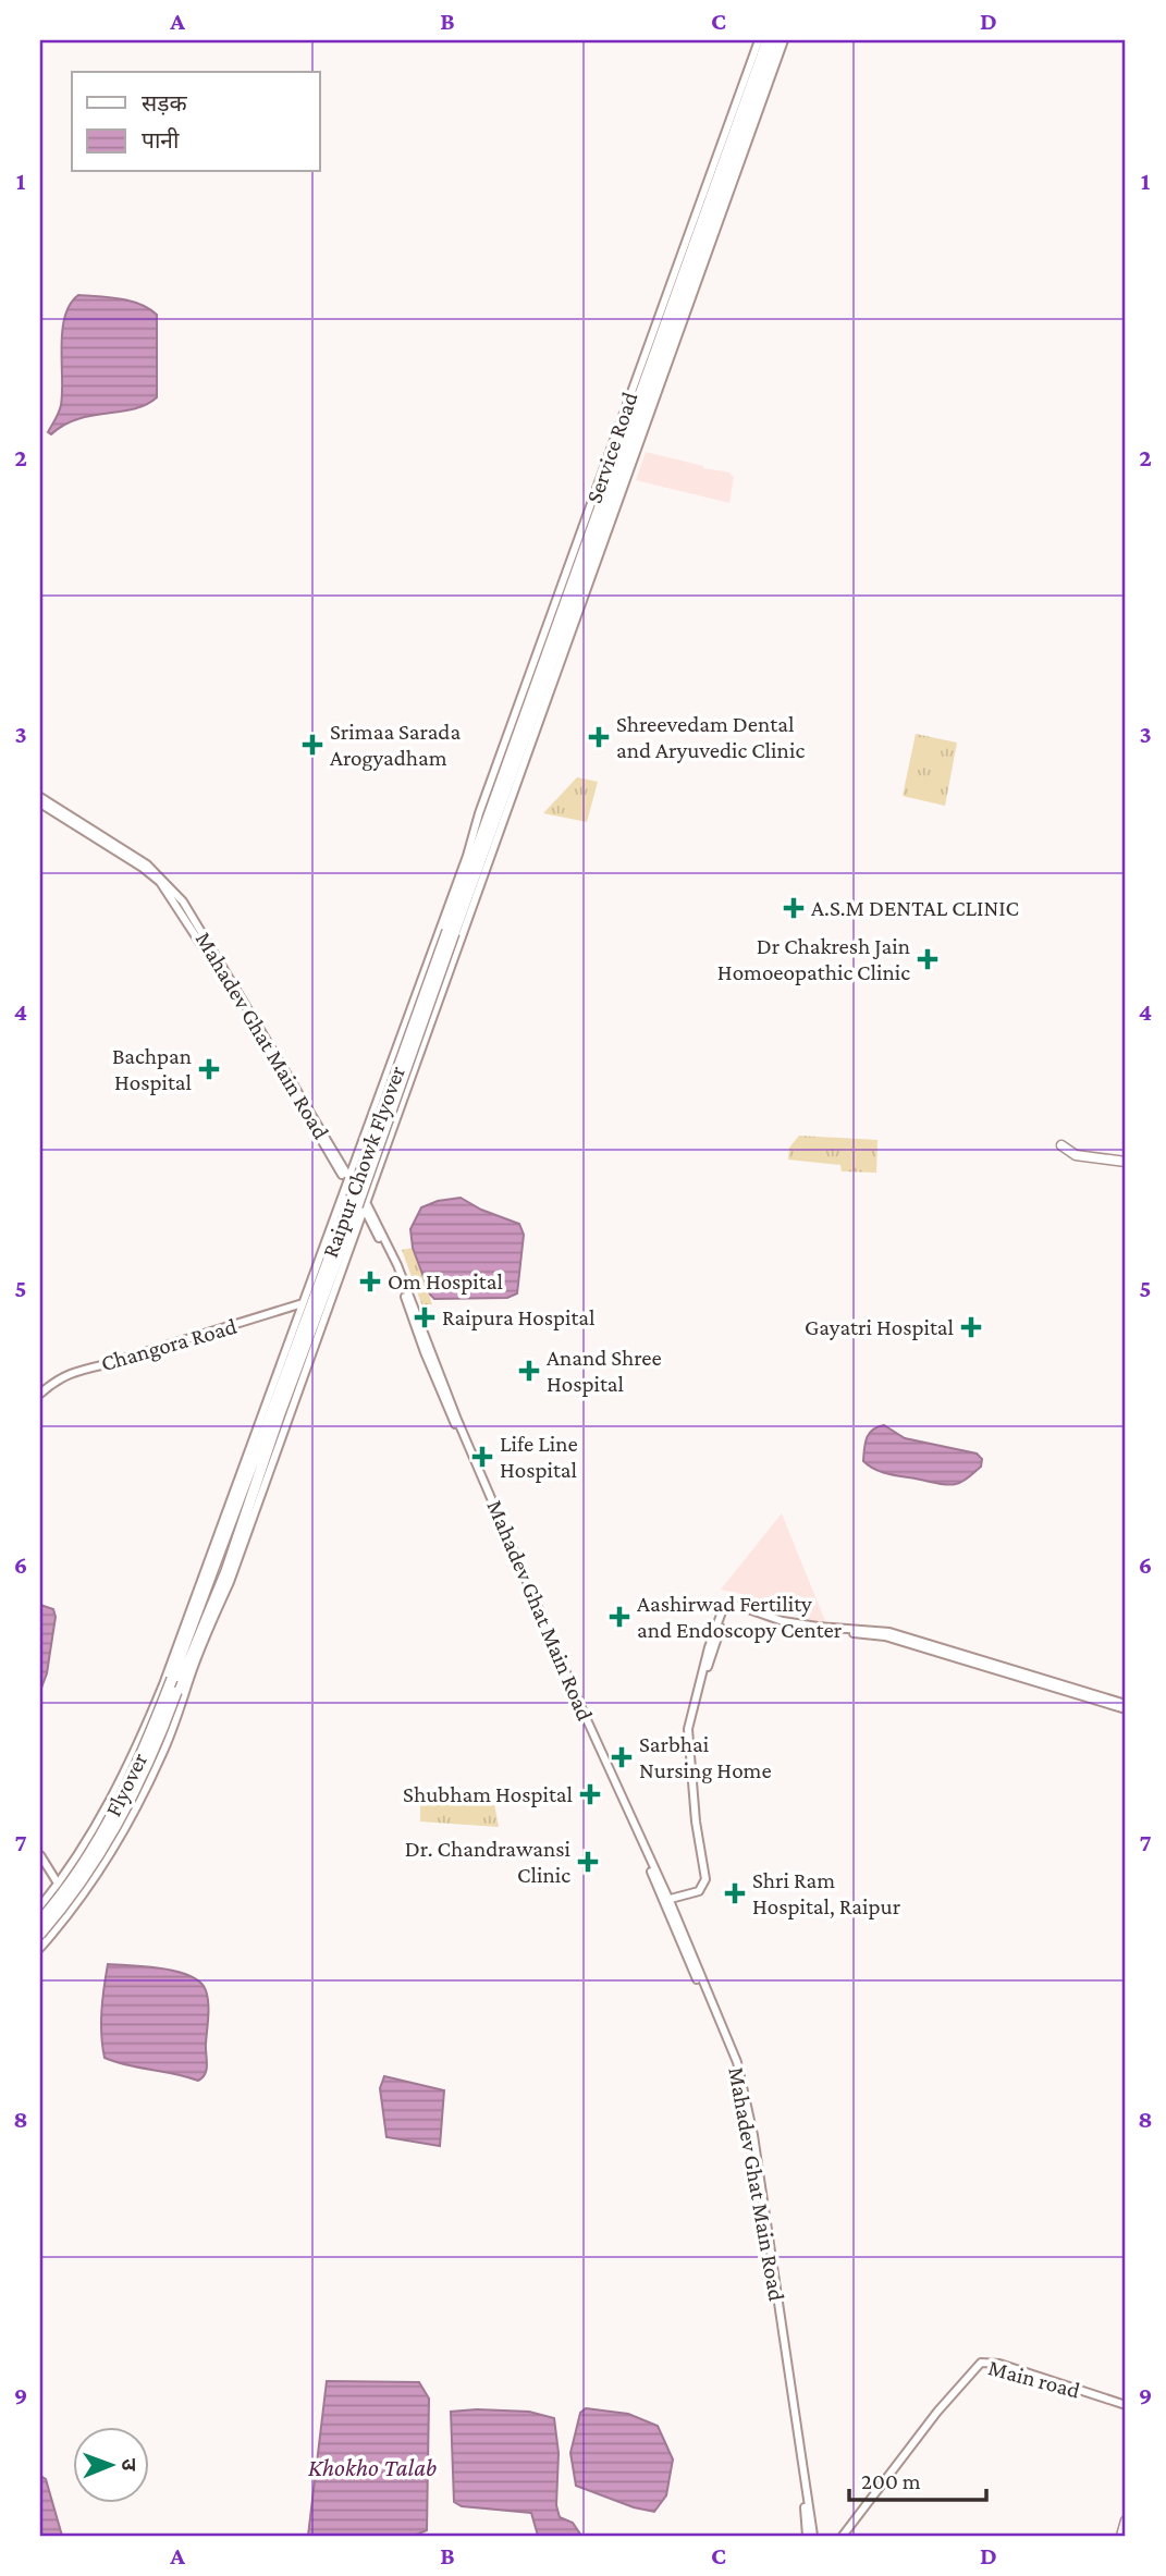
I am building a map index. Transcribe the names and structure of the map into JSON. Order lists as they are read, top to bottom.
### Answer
{
  "streets": {
    "highway": ["Raipur Chowk Flyover", "Flyover"],
    "street": [
      "Service Road",
      "Mahadev Ghat Main Road",
      "Changora Road",
      "Main road"
    ]
  },
  "crossings": [
    ["Service Road", "Mahadev Ghat Main Road"],
    ["Service Road", "Raipur Chowk Flyover"],
    ["Service Road", "Changora Road"],
    ["Raipur Chowk Flyover", "Flyover"]
  ],
  "water": ["Khokho Talab"],
  "places": {
    "health": [
      "Shreevedam Dental and Aryuvedic Clinic",
      "Srimaa Sarada Arogyadham",
      "A.S.M DENTAL CLINIC",
      "Dr Chakresh Jain Homoeopathic Clinic",
      "Bachpan Hospital",
      "Om Hospital",
      "Raipura Hospital",
      "Gayatri Hospital",
      "Anand Shree Hospital",
      "Life Line Hospital",
      "Aashirwad Fertility and Endoscopy Center",
      "Sarbhai Nursing Home",
      "Shubham Hospital",
      "Dr. Chandrawansi Clinic",
      "Shri Ram Hospital, Raipur"
    ]
  },
  "legend": ["सड़क", "पानी"],
  "scale_bar": "200 m",
  "north": "right",
  "grid": {
    "columns": [
      "A",
      "B",
      "C",
      "D"
    ],
    "rows": [
      "1",
      "2",
      "3",
      "4",
      "5",
      "6",
      "7",
      "8",
      "9"
    ]
  }
}
